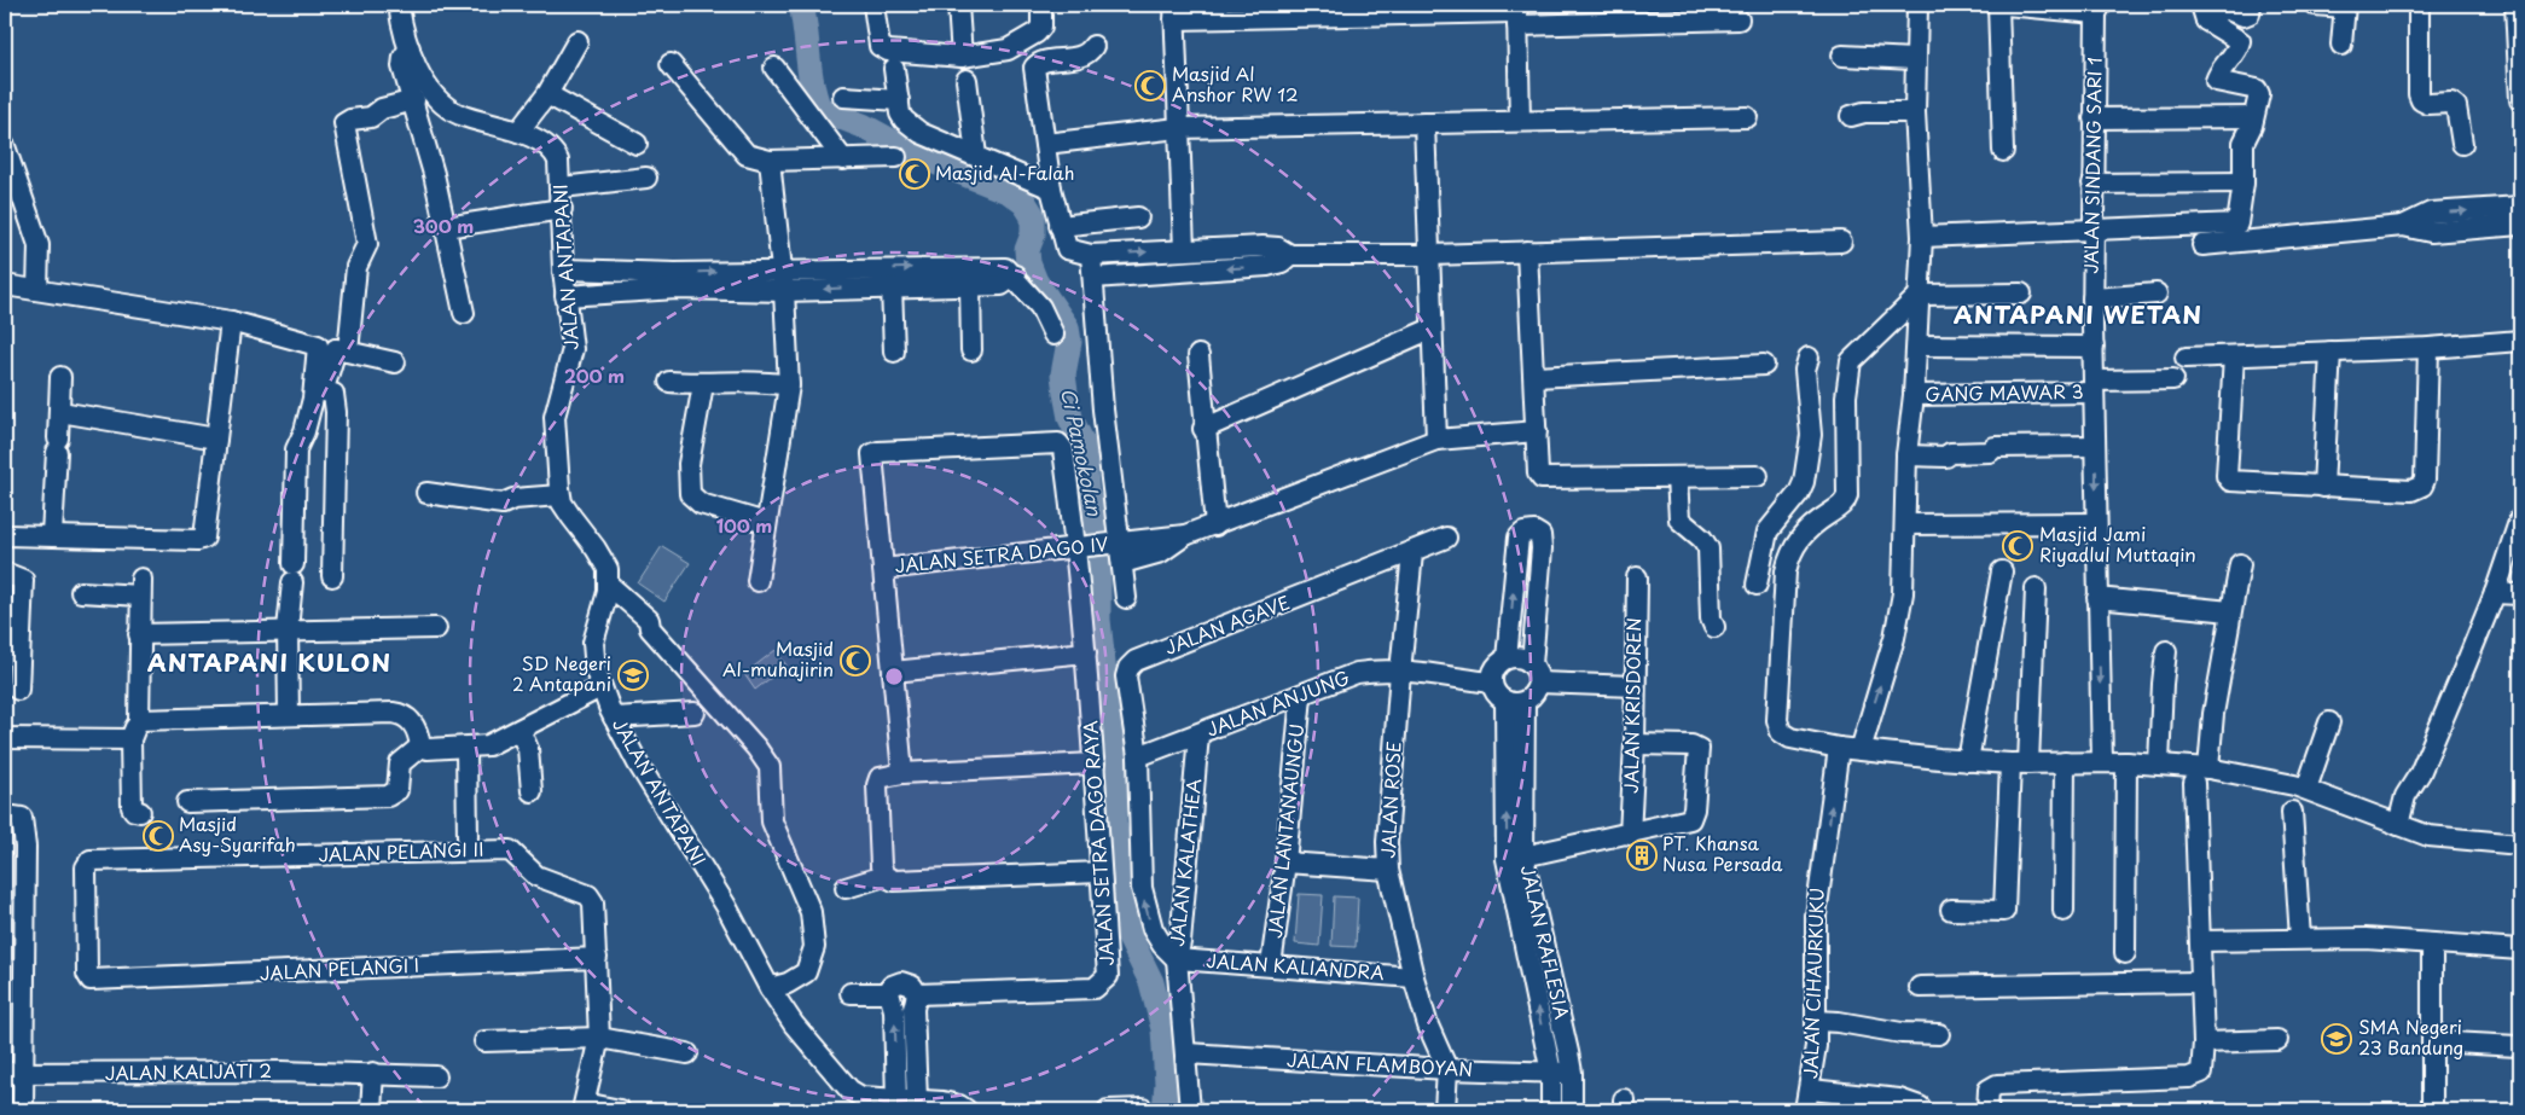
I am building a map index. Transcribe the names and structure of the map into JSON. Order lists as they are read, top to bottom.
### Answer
{
  "streets": {
    "street": [
      "JALAN SINDANG SARI 1",
      "JALAN ANTAPANI",
      "GANG MAWAR 3",
      "JALAN SETRA DAGO IV",
      "JALAN AGAVE",
      "JALAN ANJUNG",
      "JALAN KRISDOREN",
      "JALAN ROSE",
      "JALAN LANTANAUNGU",
      "JALAN SETRA DAGO RAYA",
      "JALAN PELANGI II",
      "JALAN KALATHEA",
      "JALAN RAFLESIA",
      "JALAN KALIANDRA",
      "JALAN PELANGI I",
      "JALAN CIHAURKUKU",
      "JALAN FLAMBOYAN",
      "JALAN KALIJATI 2"
    ]
  },
  "crossings": [
    ["JALAN SINDANG SARI 1", "GANG MAWAR 3"],
    ["JALAN SETRA DAGO IV", "JALAN SETRA DAGO RAYA"],
    ["JALAN AGAVE", "JALAN ANJUNG"],
    ["JALAN AGAVE", "JALAN ROSE"],
    ["JALAN AGAVE", "JALAN KALATHEA"],
    ["JALAN ANJUNG", "JALAN ROSE"],
    ["JALAN ANJUNG", "JALAN LANTANAUNGU"],
    ["JALAN ANJUNG", "JALAN KALATHEA"],
    ["JALAN ANJUNG", "JALAN RAFLESIA"],
    ["JALAN ROSE", "JALAN KALIANDRA"],
    ["JALAN ROSE", "JALAN FLAMBOYAN"],
    ["JALAN LANTANAUNGU", "JALAN KALIANDRA"],
    ["JALAN PELANGI II", "JALAN PELANGI I"],
    ["JALAN KALATHEA", "JALAN KALIANDRA"],
    ["JALAN RAFLESIA", "JALAN FLAMBOYAN"]
  ],
  "one_way": ["JALAN CIHAURKUKU"],
  "districts": ["ANTAPANI WETAN", "ANTAPANI KULON"],
  "water": ["Ci Pamokolan"],
  "places": {
    "mosque": [
      "Masjid Al Anshor RW 12",
      "Masjid Al-Falah",
      "Masjid Jami Riyadlul Muttaqin",
      "Masjid Al-muhajirin",
      "Masjid Asy-Syarifah"
    ],
    "school or university": ["SD Negeri 2 Antapani", "SMA Negeri 23 Bandung"],
    "building": ["PT. Khansa Nusa Persada"]
  },
  "rings": ["300 m", "200 m", "100 m"]
}
